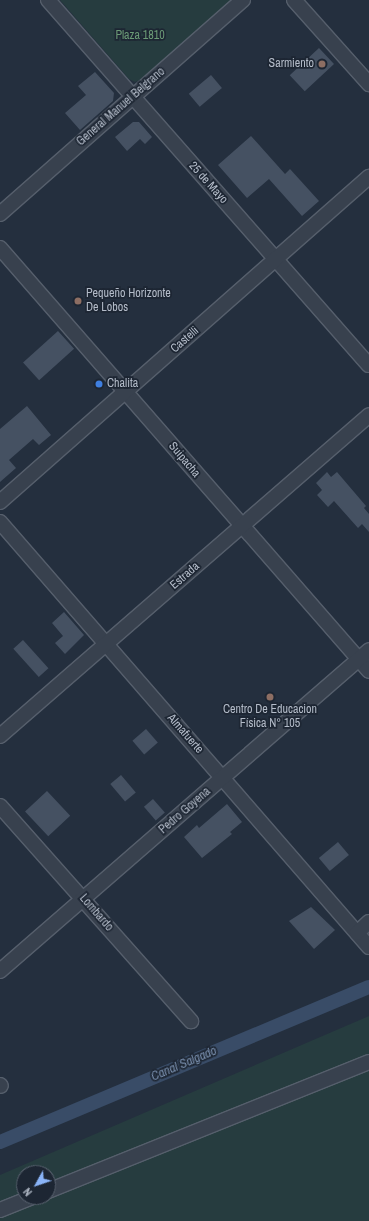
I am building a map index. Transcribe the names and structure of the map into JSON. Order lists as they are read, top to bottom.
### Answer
{
  "streets": {
    "street": [
      "General Manuel Belgrano",
      "25 de Mayo",
      "Castelli",
      "Suipacha",
      "Estrada",
      "Almafuerte",
      "Pedro Goyena",
      "Lombardo"
    ]
  },
  "crossings": [
    ["General Manuel Belgrano", "25 de Mayo"],
    ["25 de Mayo", "Castelli"],
    ["Castelli", "Suipacha"],
    ["Suipacha", "Estrada"],
    ["Suipacha", "Pedro Goyena"],
    ["Estrada", "Almafuerte"],
    ["Almafuerte", "Pedro Goyena"],
    ["Pedro Goyena", "Lombardo"]
  ],
  "water": ["Canal Salgado"],
  "parks": ["Plaza 1810"],
  "places": [
    "Sarmiento",
    "Pequeño Horizonte De Lobos",
    "Chalita",
    "Centro De Educacion Física N° 105"
  ],
  "north": "bottom left"
}
